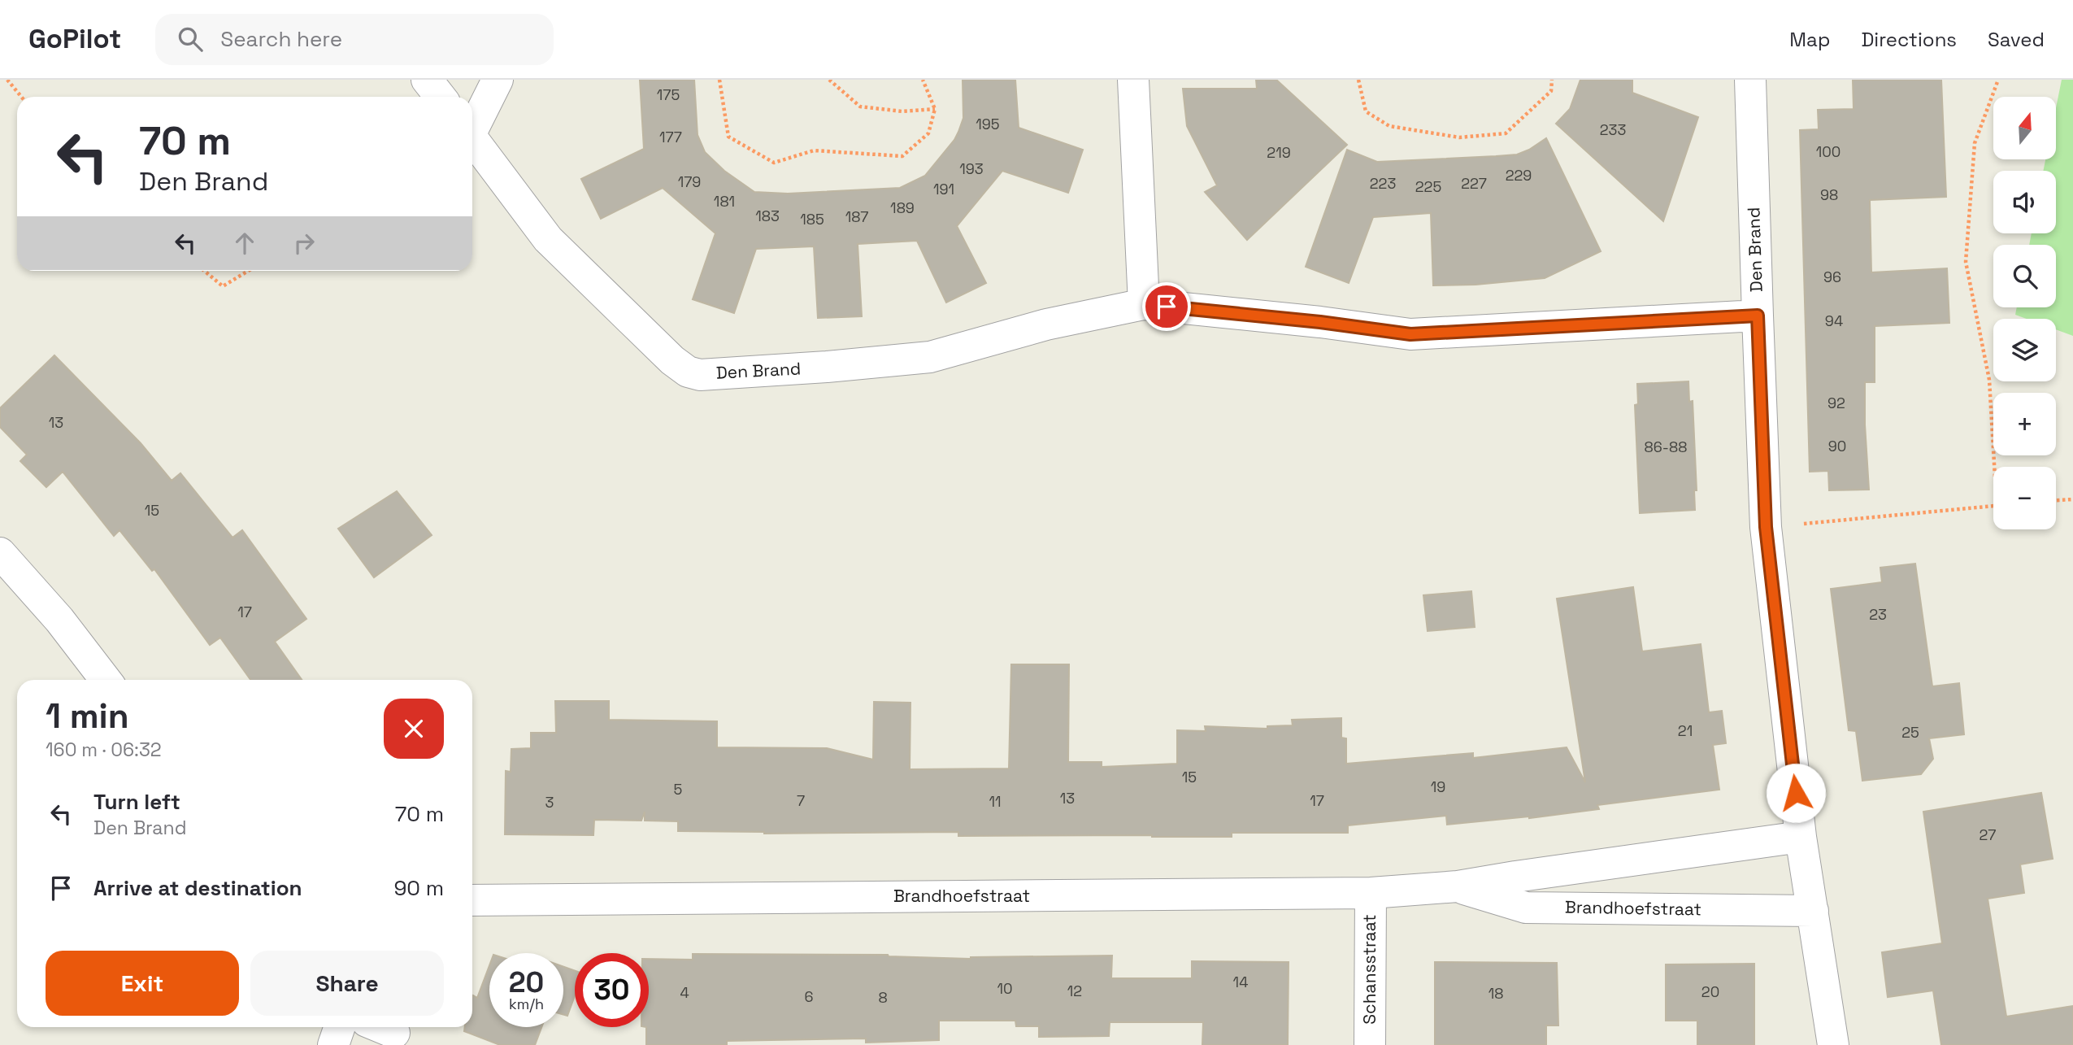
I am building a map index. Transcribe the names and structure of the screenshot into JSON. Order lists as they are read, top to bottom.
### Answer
{
  "streets": {
    "street": ["Den Brand", "Brandhoefstraat", "Schansstraat"]
  },
  "crossings": [
    ["Brandhoefstraat", "Schansstraat"]
  ],
  "house_numbers": [
    "175",
    "195",
    "233",
    "177",
    "100",
    "219",
    "193",
    "229",
    "179",
    "223",
    "227",
    "225",
    "191",
    "98",
    "181",
    "189",
    "183",
    "187",
    "185",
    "96",
    "94",
    "92",
    "13",
    "90",
    "86-88",
    "15",
    "17",
    "23",
    "21",
    "25",
    "15",
    "19",
    "5",
    "13",
    "7",
    "17",
    "11",
    "3",
    "27",
    "14",
    "10",
    "12",
    "20",
    "4",
    "18",
    "6",
    "8"
  ],
  "north": "top",
  "page": {
    "header": "GoPilot",
    "search": "Search here",
    "nav": ["Map", "Directions", "Saved"],
    "map_buttons": ["+", "−"],
    "turn": ["70 m", "Den Brand"],
    "heading": ["1 min", "160 m · 06:32"],
    "list": [
      {
        "name": "Turn left",
        "note": "Den Brand",
        "value": "70 m"
      },
      {
        "name": "Arrive at destination",
        "value": "90 m"
      }
    ],
    "buttons": ["Exit", "Share"],
    "speed": "20 km/h",
    "limit": "30"
  }
}
